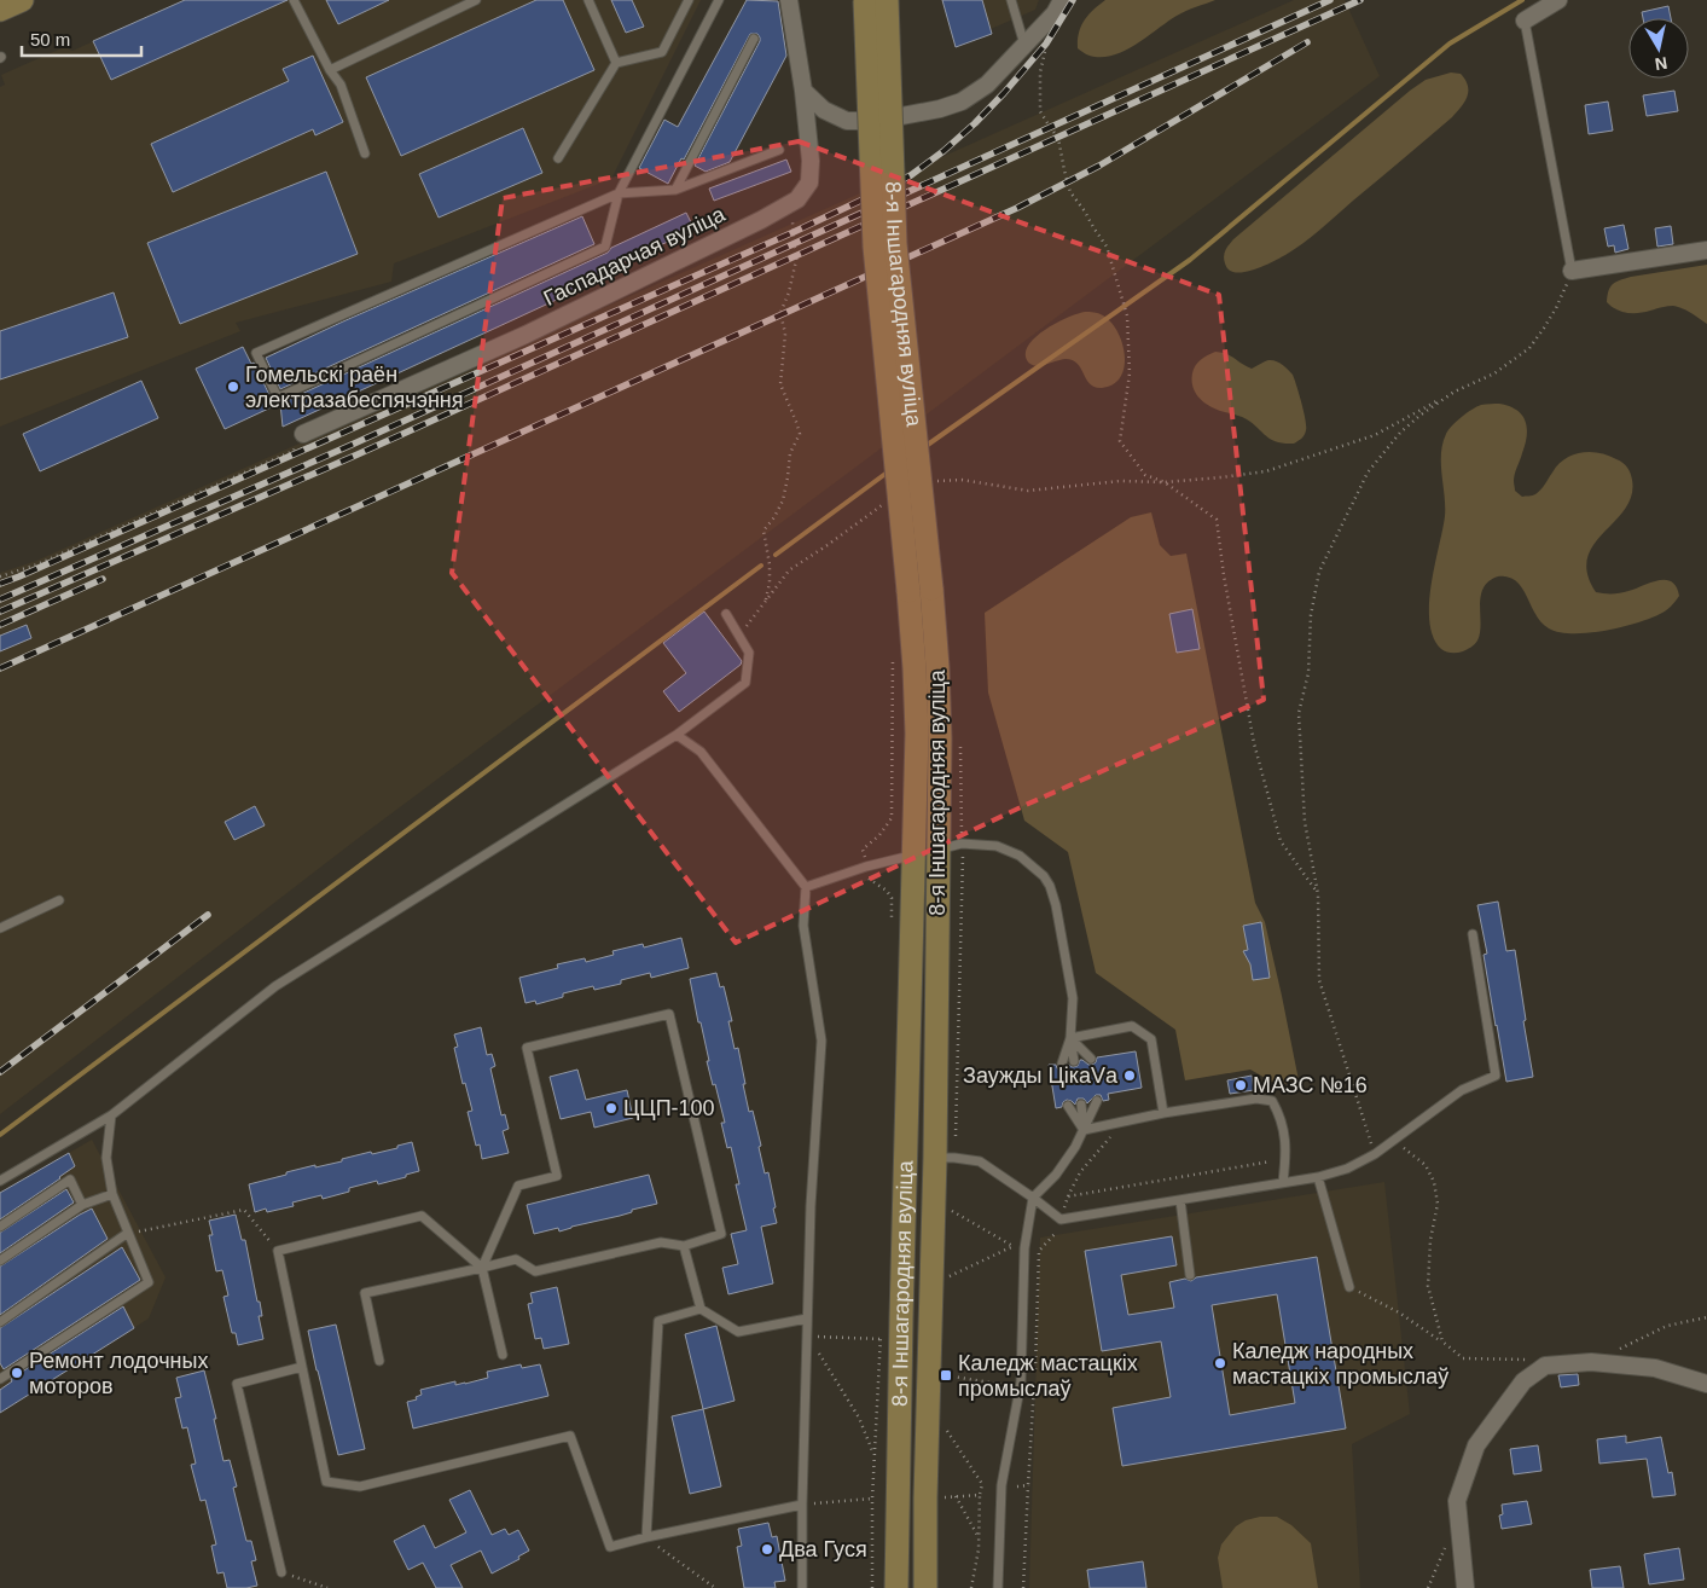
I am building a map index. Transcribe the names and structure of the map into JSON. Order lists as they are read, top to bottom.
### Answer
{
  "streets": {
    "main road": ["8-я Іншагародняя вуліца"],
    "street": ["Гаспадарчая вуліца"]
  },
  "places": {
    "other": [
      "Гомельскі раён электразабеспячэння",
      "Заужды ЦікаVа",
      "МАЗС №16",
      "ЦЦП-100",
      "Каледж народных мастацкіх промыслаў",
      "Ремонт лодочных моторов",
      "Два Гуся"
    ],
    "transit": ["Каледж мастацкіх промыслаў"]
  },
  "scale_bar": "50 m",
  "north": "bottom"
}
